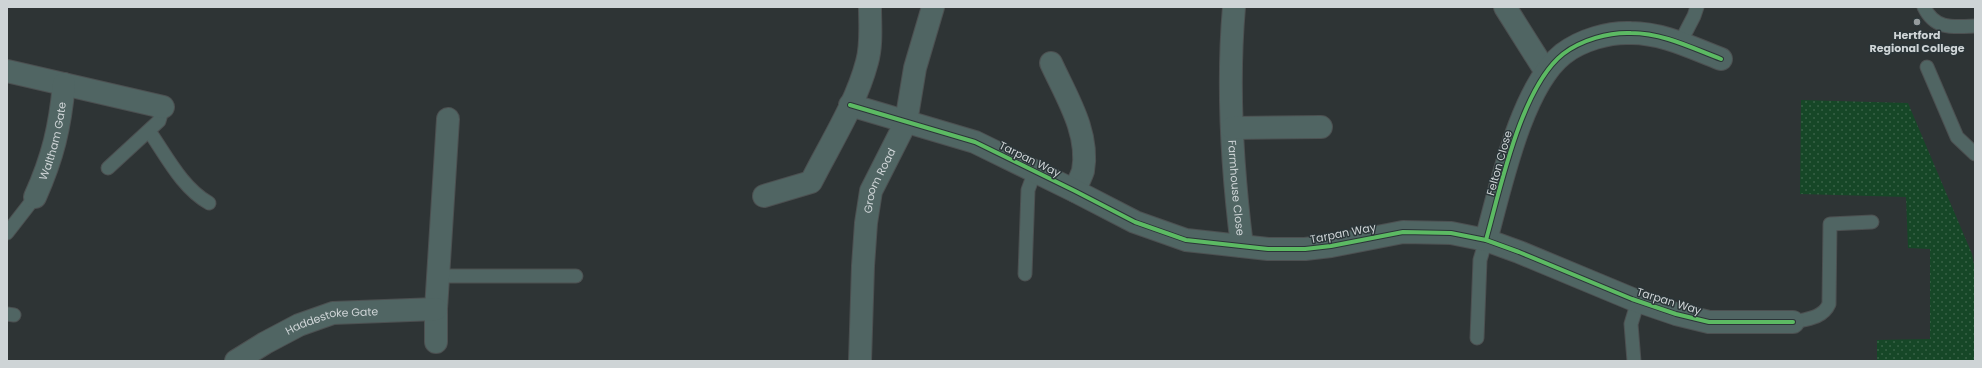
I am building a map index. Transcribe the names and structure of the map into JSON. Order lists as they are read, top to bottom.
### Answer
{
  "streets": {
    "street": [
      "Waltham Gate",
      "Tarpan Way",
      "Felton Close",
      "Groom Road",
      "Farmhouse Close",
      "Haddestoke Gate"
    ]
  },
  "crossings": [
    ["Tarpan Way", "Felton Close"],
    ["Tarpan Way", "Groom Road"],
    ["Tarpan Way", "Farmhouse Close"]
  ],
  "places": ["Hertford Regional College"]
}
